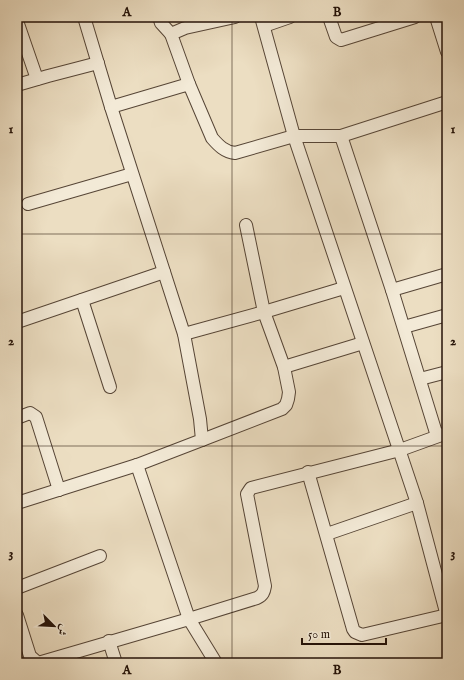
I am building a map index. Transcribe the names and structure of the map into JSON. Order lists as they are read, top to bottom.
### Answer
{
  "scale_bar": "50 m",
  "north": "bottom right",
  "grid": {
    "columns": ["A", "B"],
    "rows": ["1", "2", "3"]
  }
}
